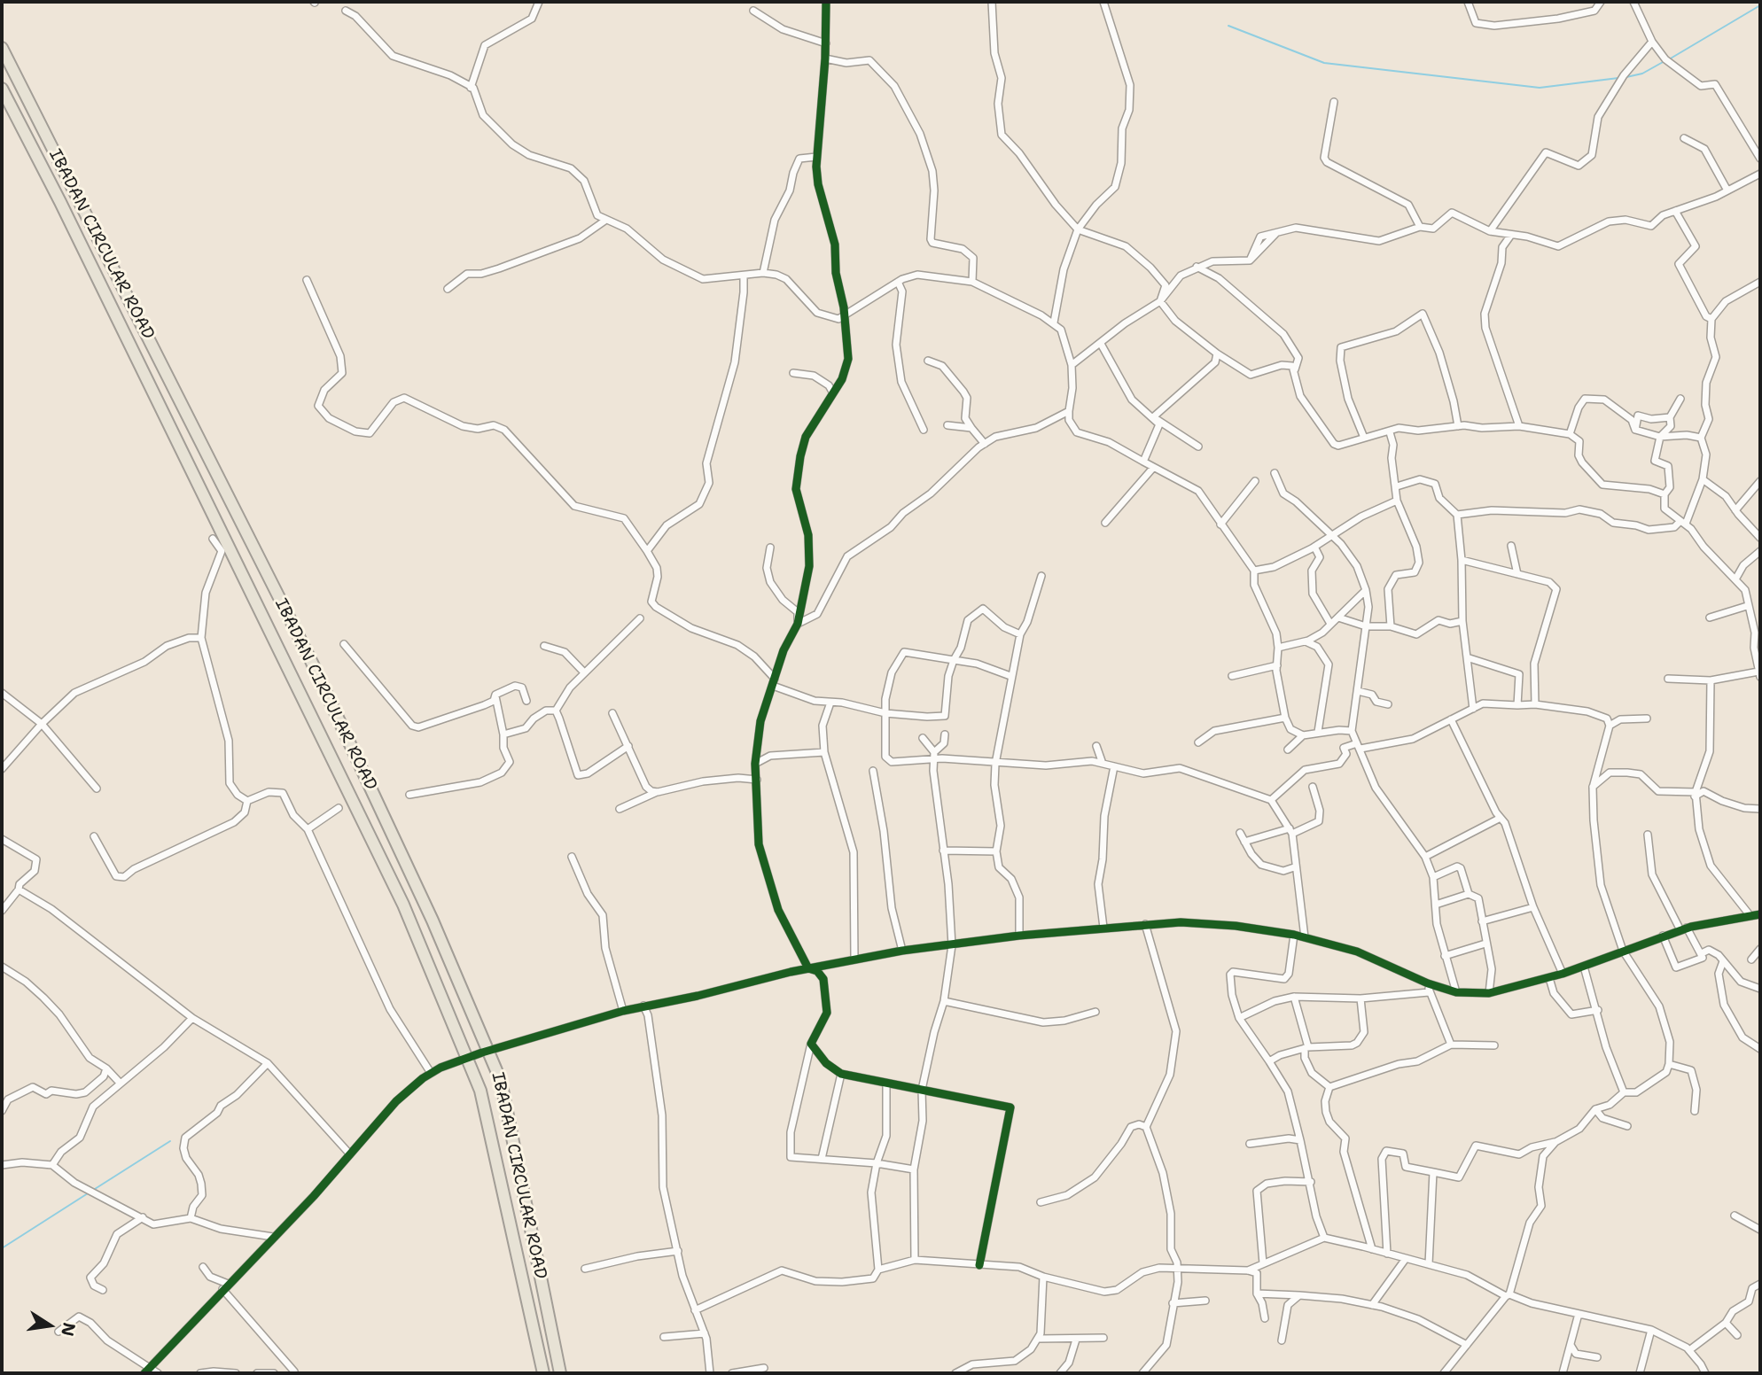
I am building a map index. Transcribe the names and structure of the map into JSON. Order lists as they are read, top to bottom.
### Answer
{
  "streets": {
    "highway": ["IBADAN CIRCULAR ROAD"]
  },
  "north": "right"
}
